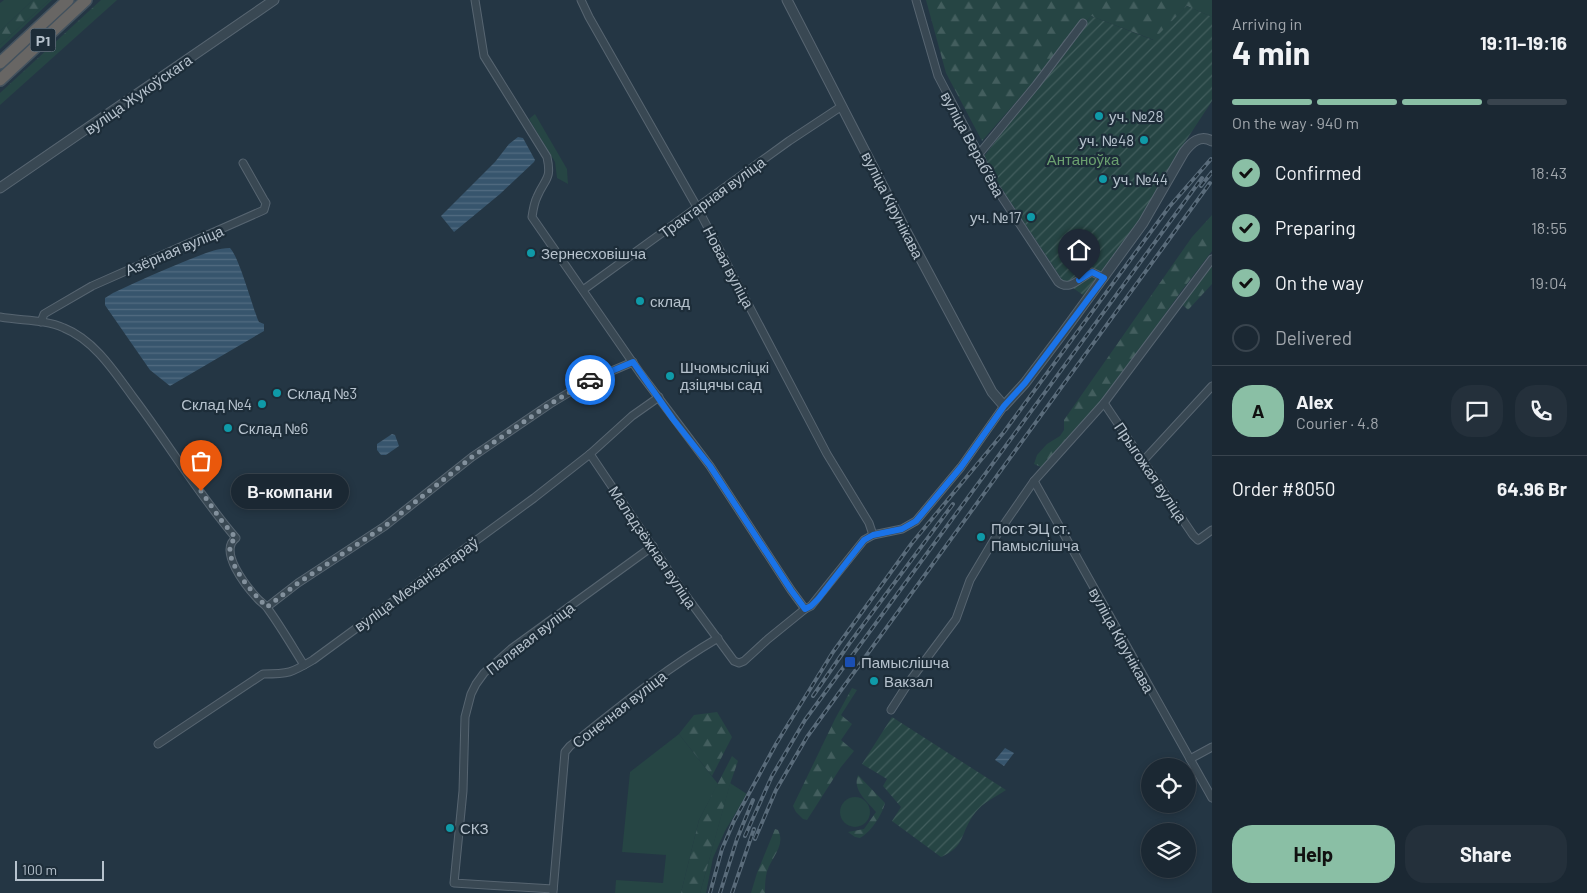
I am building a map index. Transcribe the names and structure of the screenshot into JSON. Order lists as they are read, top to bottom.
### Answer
{
  "streets": {
    "highway": ["Р1"],
    "street": [
      "вуліца Жукоўскага",
      "вуліца Верабʼёва",
      "Трактарная вуліца",
      "вуліца Кірунікава",
      "Азёрная вуліца",
      "Новая вуліца",
      "Прыгожая вуліца",
      "Маладзёжная вуліца",
      "вуліца Механізатараў",
      "Палявая вуліца",
      "Сонечная вуліца"
    ]
  },
  "crossings": [
    ["Трактарная вуліца", "вуліца Кірунікава"],
    ["Трактарная вуліца", "Новая вуліца"],
    ["Маладзёжная вуліца", "вуліца Механізатараў"],
    ["Маладзёжная вуліца", "Палявая вуліца"],
    ["Маладзёжная вуліца", "Сонечная вуліца"],
    ["Палявая вуліца", "Сонечная вуліца"]
  ],
  "parks": ["Антаноўка"],
  "places": {
    "other": [
      "уч. №28",
      "уч. №48",
      "уч. №44",
      "уч. №17",
      "Зернесховішча",
      "склад",
      "Шчомысліцкі дзіцячы сад",
      "Склад №3",
      "Склад №4",
      "Склад №6",
      "В-компани",
      "Пост ЭЦ ст. Памыслішча",
      "Вакзал",
      "СКЗ"
    ],
    "transit": ["Памыслішча"]
  },
  "scale_bar": "100 m",
  "page": {
    "heading": ["4 min", "Arriving in", "19:11–19:16"],
    "panel": [
      "Alex",
      "Courier · 4.8",
      "Order #8050",
      "64.96 Br"
    ],
    "bar": "On the way · 940 m",
    "list": [
      ["Confirmed", "18:43"],
      ["Preparing", "18:55"],
      ["On the way", "19:04"],
      "Delivered"
    ],
    "round": "A",
    "bubble": "В-компани",
    "buttons": ["Help", "Share"],
    "scale": "100 m"
  }
}
